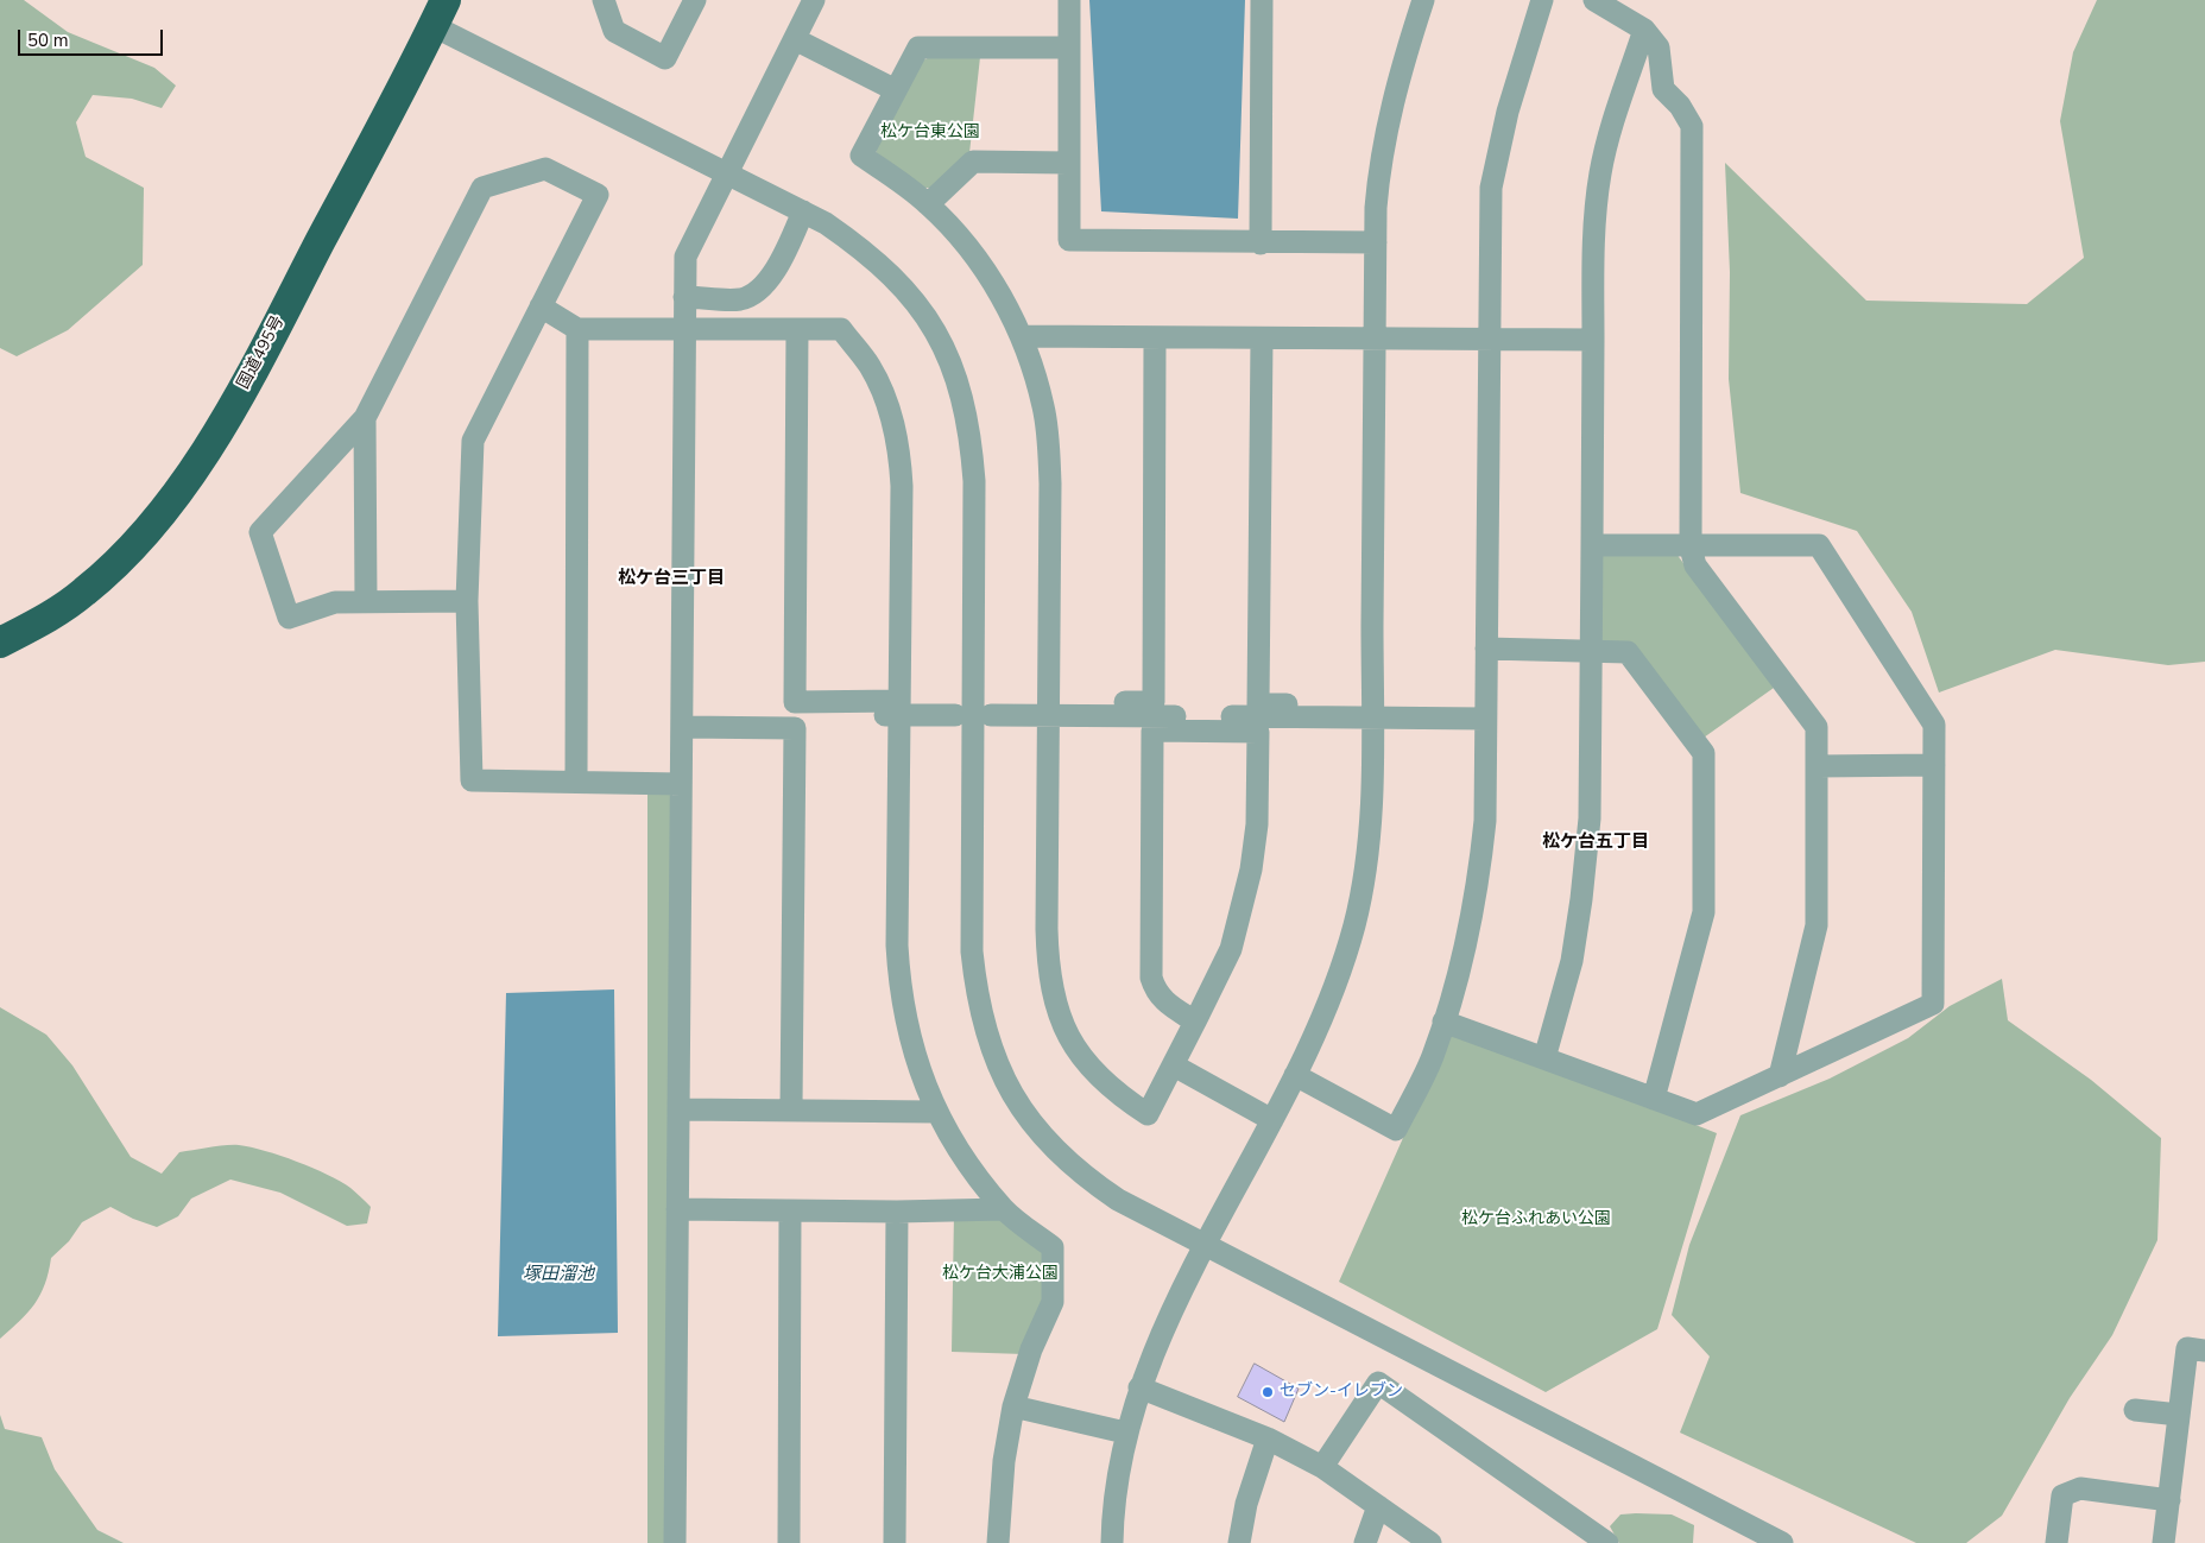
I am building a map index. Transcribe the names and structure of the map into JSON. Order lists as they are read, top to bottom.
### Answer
{
  "streets": {
    "highway": ["国道495号"]
  },
  "districts": ["松ケ台三丁目", "松ケ台五丁目"],
  "water": ["塚田溜池"],
  "parks": ["松ケ台東公園", "松ケ台ふれあい公園", "松ケ台大浦公園"],
  "places": ["セブン-イレブン"],
  "scale_bar": "50 m"
}
